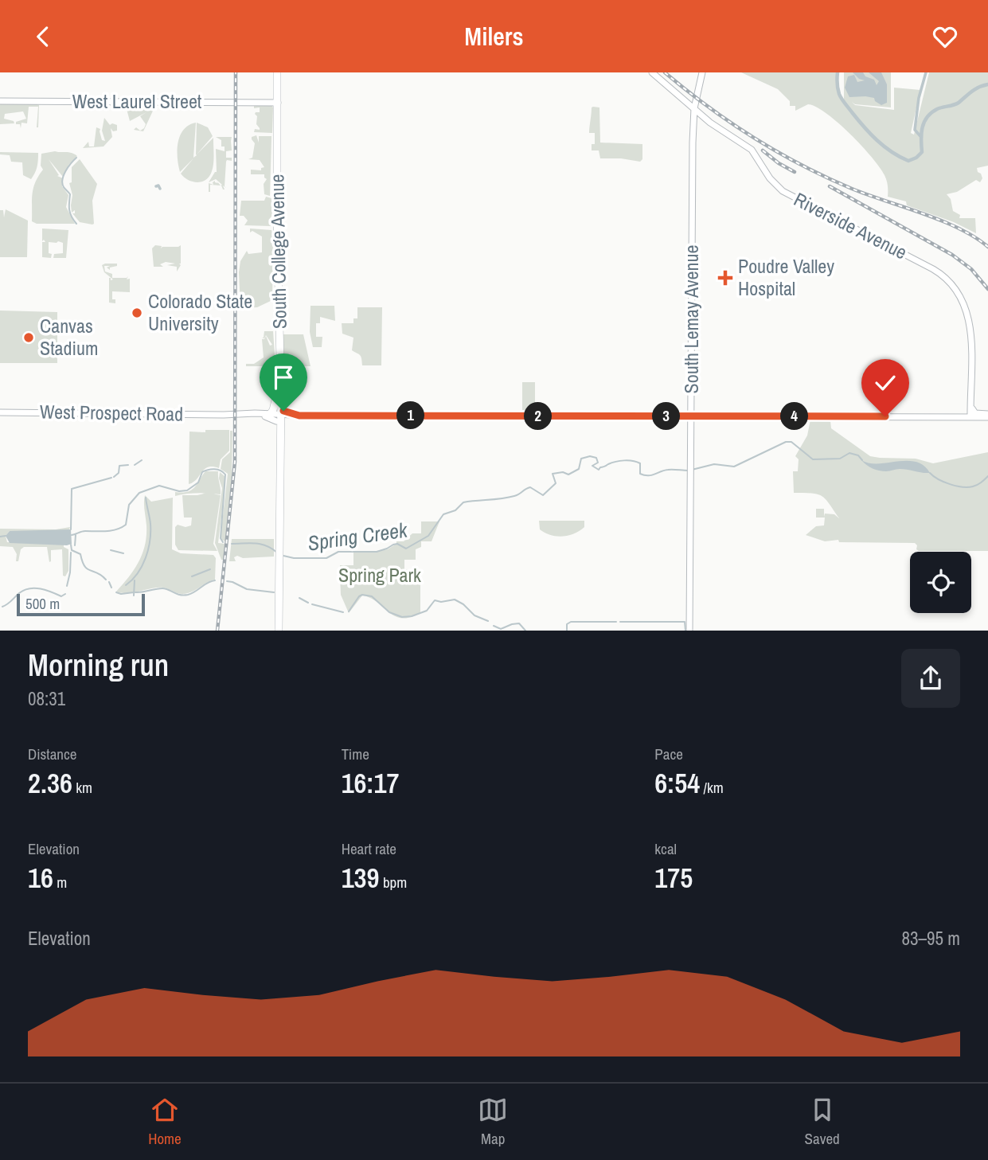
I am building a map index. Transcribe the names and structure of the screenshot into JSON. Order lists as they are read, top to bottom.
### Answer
{
  "streets": {
    "highway": ["South College Avenue"],
    "main road": [
      "West Laurel Street",
      "Riverside Avenue",
      "South Lemay Avenue",
      "West Prospect Road"
    ]
  },
  "crossings": [
    ["West Laurel Street", "South College Avenue"],
    ["Riverside Avenue", "South Lemay Avenue"],
    ["South College Avenue", "West Prospect Road"]
  ],
  "water": ["Spring Creek"],
  "parks": ["Spring Park"],
  "places": {
    "health": ["Poudre Valley Hospital"],
    "other": ["Colorado State University", "Canvas Stadium"]
  },
  "scale_bar": "500 m",
  "page": {
    "header": "Milers",
    "pins": [
      "1",
      "2",
      "3",
      "4"
    ],
    "scale": "500 m",
    "heading": ["Morning run", "08:31"],
    "stats": [
      ["Distance", "2.36 km"],
      ["Time", "16:17"],
      ["Pace", "6:54 /km"],
      ["Elevation", "16 m"],
      ["Heart rate", "139 bpm"],
      ["kcal", "175"]
    ],
    "chart": ["Elevation", "83–95 m"],
    "tabs": ["Home", "Map", "Saved"]
  }
}
